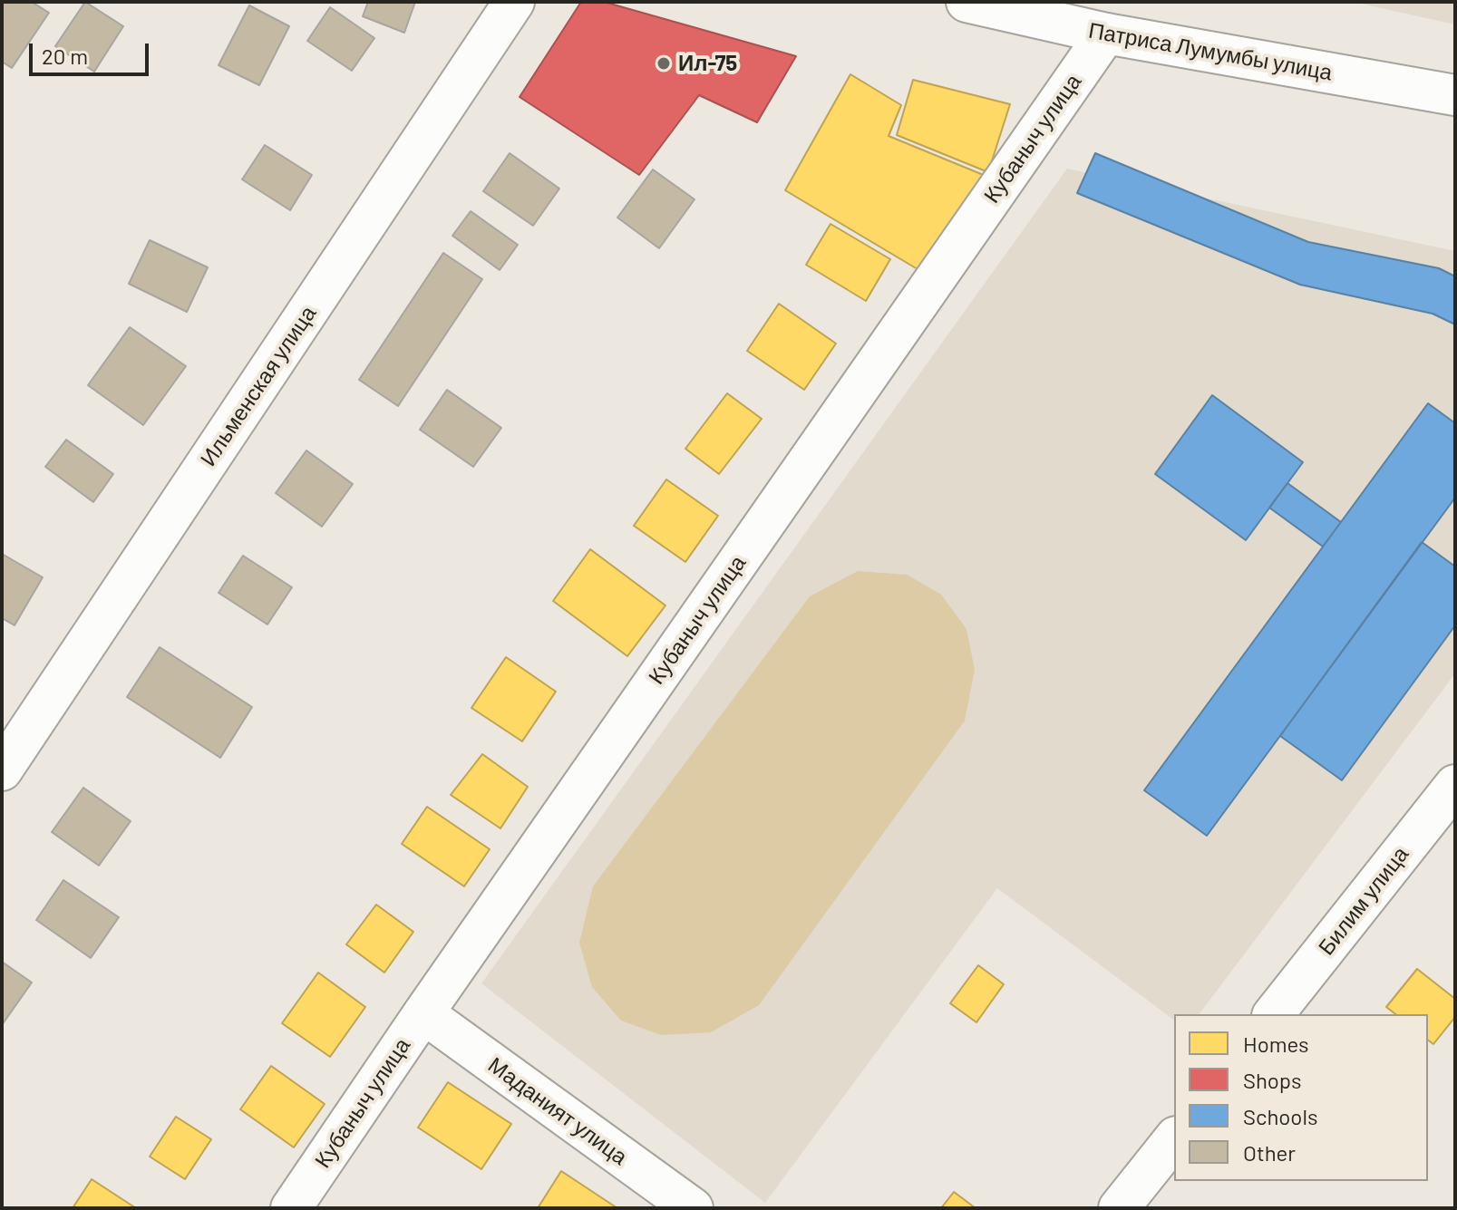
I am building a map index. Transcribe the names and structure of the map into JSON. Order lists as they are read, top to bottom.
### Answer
{
  "streets": {
    "street": [
      "Патриса Лумумбы улица",
      "Кубаныч улица",
      "Ильменская улица",
      "Билим улица",
      "Маданият улица"
    ]
  },
  "crossings": [
    ["Патриса Лумумбы улица", "Кубаныч улица"],
    ["Кубаныч улица", "Маданият улица"]
  ],
  "places": ["Ил-75"],
  "legend": [
    "Homes",
    "Shops",
    "Schools",
    "Other"
  ],
  "scale_bar": "20 m"
}
